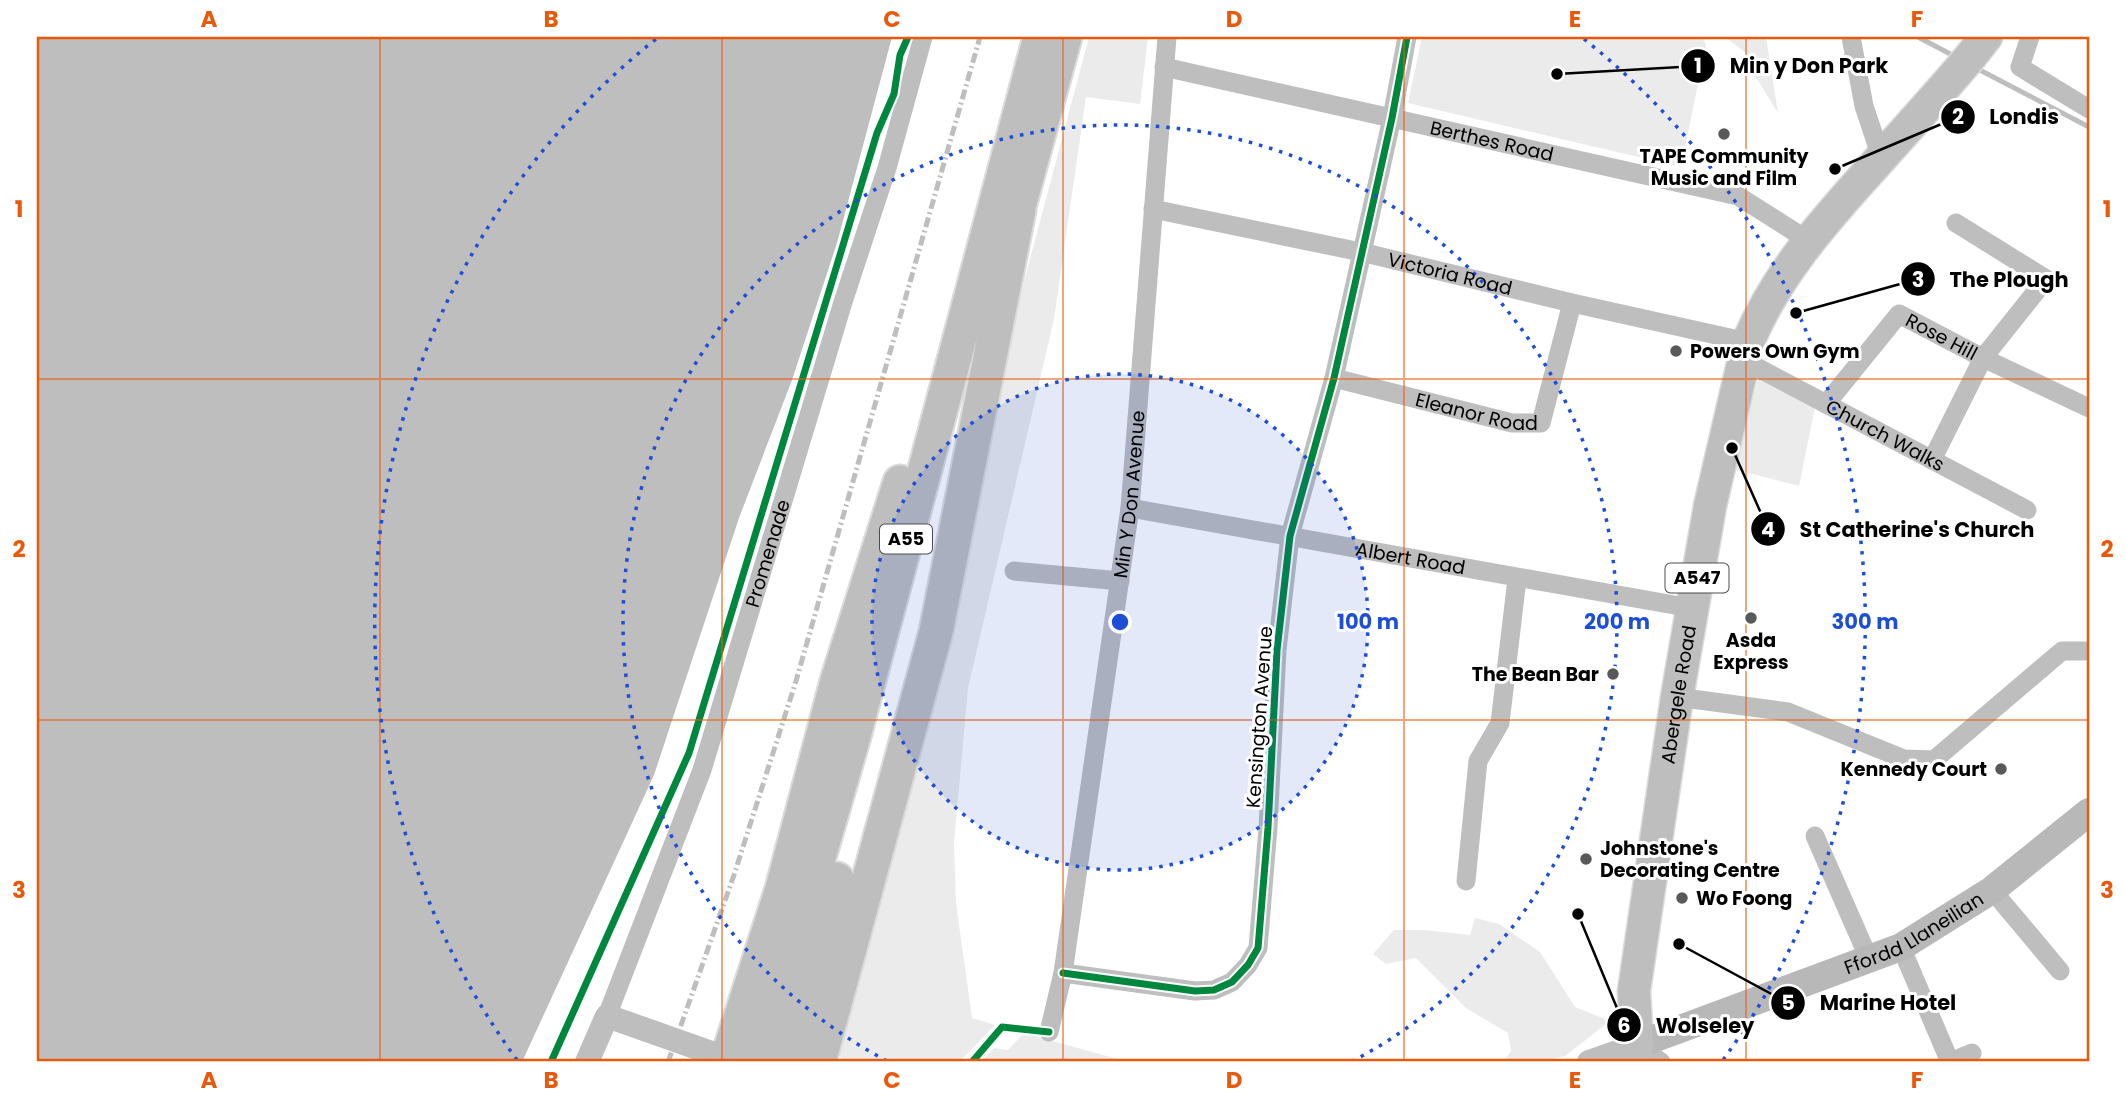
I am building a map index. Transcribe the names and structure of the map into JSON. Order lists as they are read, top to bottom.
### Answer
{
  "streets": {
    "highway": ["A55"],
    "main road": ["A547", "Abergele Road", "Ffordd Llaneilian"],
    "street": [
      "Berthes Road",
      "Victoria Road",
      "Rose Hill",
      "Eleanor Road",
      "Church Walks",
      "Min Y Don Avenue",
      "Promenade",
      "Albert Road",
      "Kensington Avenue"
    ]
  },
  "crossings": [
    ["Berthes Road", "Min Y Don Avenue"],
    ["Berthes Road", "Abergele Road"],
    ["Berthes Road", "Kensington Avenue"],
    ["Victoria Road", "Eleanor Road"],
    ["Victoria Road", "Church Walks"],
    ["Victoria Road", "Min Y Don Avenue"],
    ["Victoria Road", "Abergele Road"],
    ["Victoria Road", "Kensington Avenue"],
    ["Rose Hill", "Church Walks"],
    ["Eleanor Road", "Kensington Avenue"],
    ["Church Walks", "Abergele Road"],
    ["Min Y Don Avenue", "Albert Road"],
    ["Min Y Don Avenue", "Kensington Avenue"],
    ["Albert Road", "Abergele Road"],
    ["Albert Road", "Kensington Avenue"],
    ["Abergele Road", "Ffordd Llaneilian"]
  ],
  "places": [
    "Min y Don Park",
    "TAPE Community Music and Film",
    "Londis",
    "The Plough",
    "Powers Own Gym",
    "St Catherine's Church",
    "Asda Express",
    "The Bean Bar",
    "Kennedy Court",
    "Johnstone's Decorating Centre",
    "Wo Foong",
    "Wolseley",
    "Marine Hotel"
  ],
  "grid": {
    "columns": [
      "A",
      "B",
      "C",
      "D",
      "E",
      "F"
    ],
    "rows": ["1", "2", "3"]
  },
  "rings": ["100 m", "200 m", "300 m"]
}
